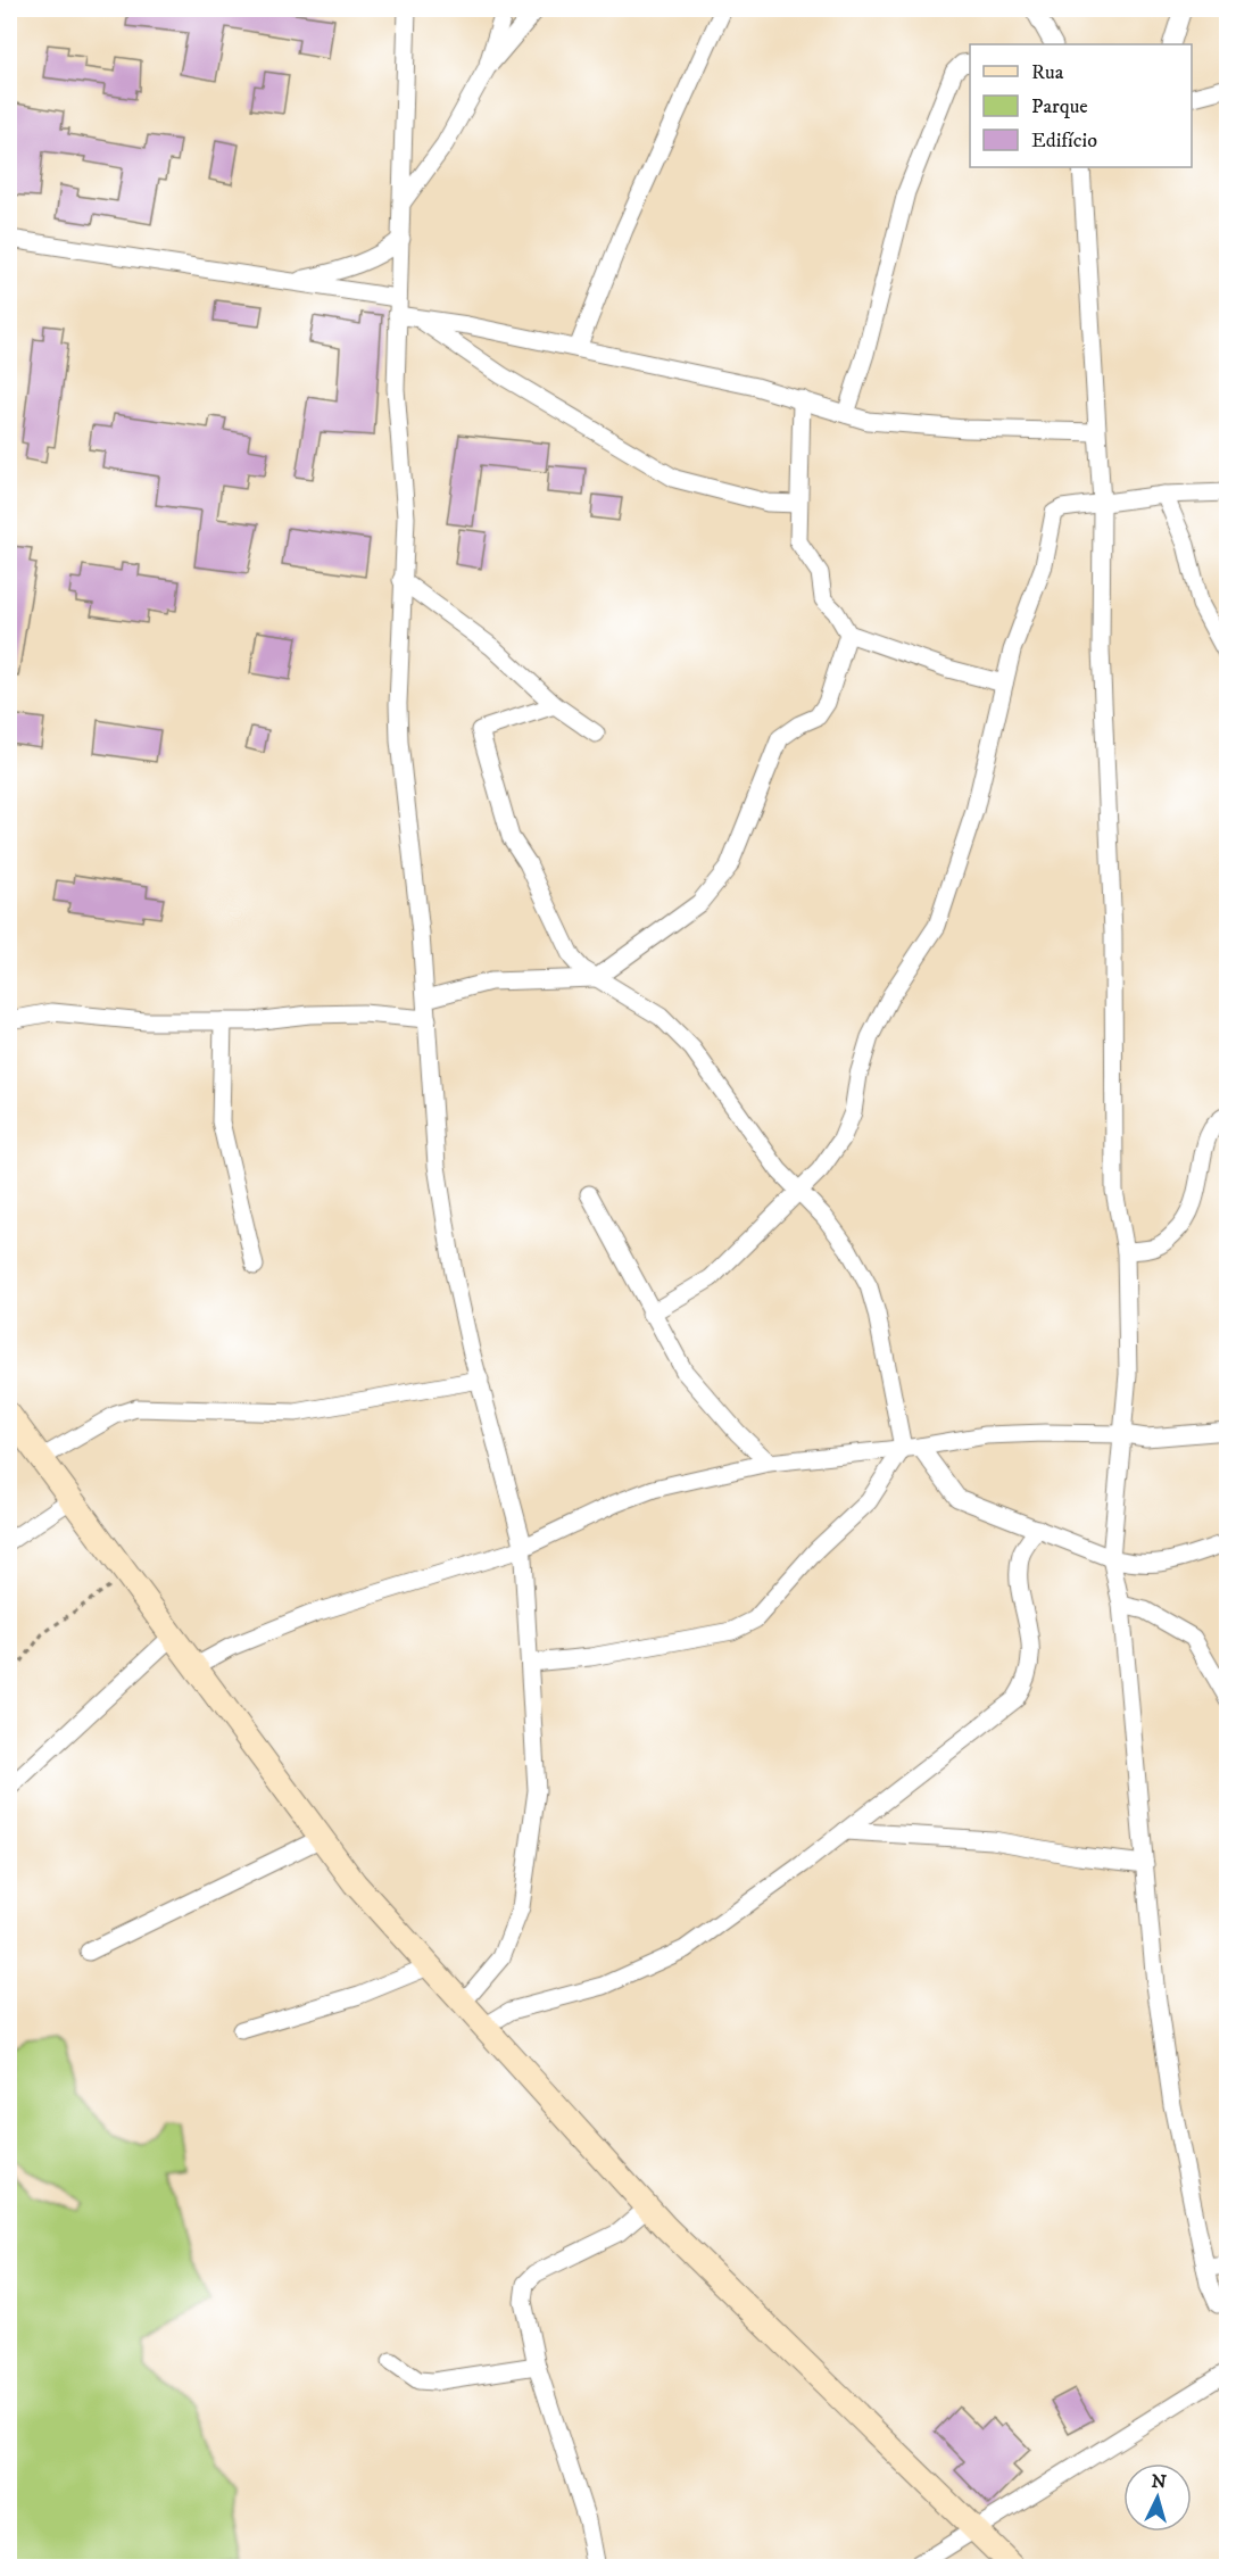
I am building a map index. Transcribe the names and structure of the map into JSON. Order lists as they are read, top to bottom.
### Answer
{
  "legend": ["Rua", "Parque", "Edifício"],
  "north": "top"
}
